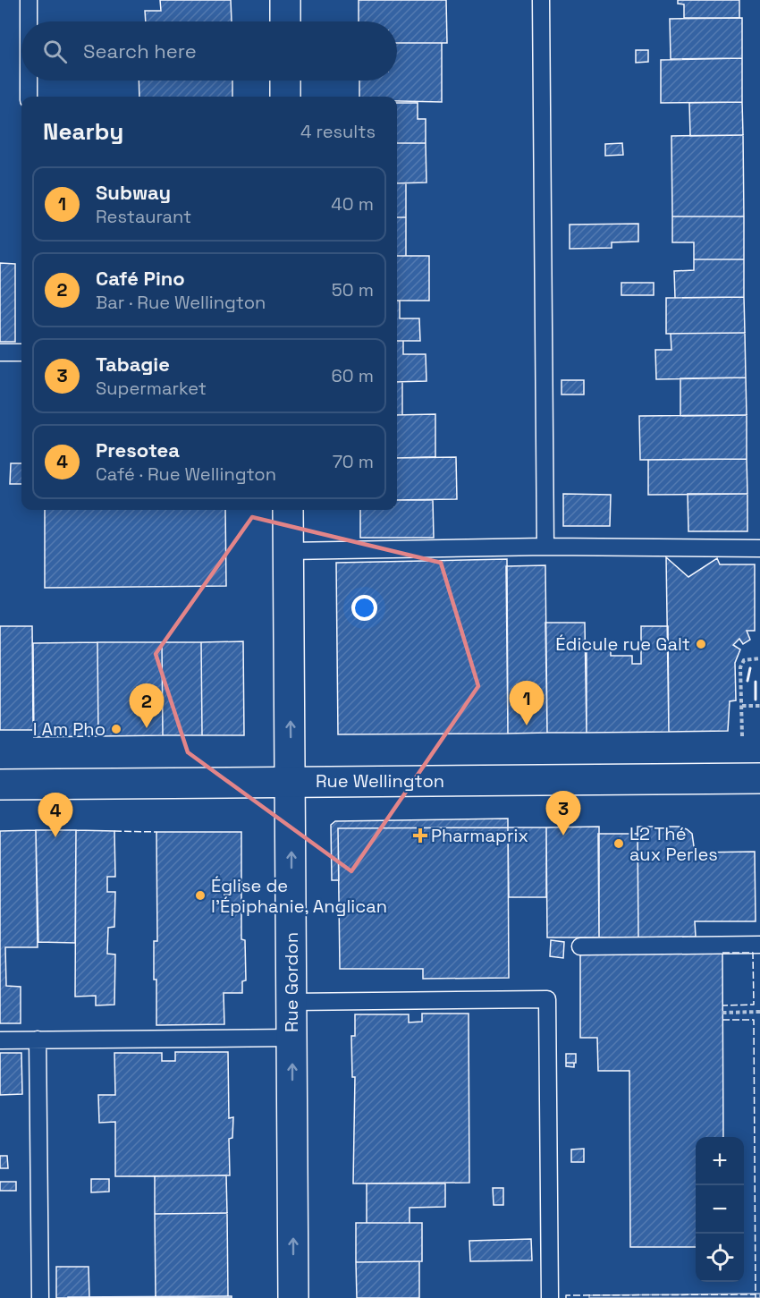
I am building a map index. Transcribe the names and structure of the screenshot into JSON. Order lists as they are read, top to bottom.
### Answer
{
  "streets": {
    "street": ["Rue Wellington", "Rue Gordon"]
  },
  "crossings": [
    ["Rue Wellington", "Rue Gordon"]
  ],
  "one_way": ["Rue Gordon"],
  "places": {
    "other": [
      "Édicule rue Galt",
      "I Am Pho",
      "L2 Thé aux Perles",
      "Église de l'Épiphanie, Anglican"
    ],
    "health": ["Pharmaprix"]
  },
  "page": {
    "search": "Search here",
    "heading": ["Nearby", "4 results"],
    "list": [
      {
        "mark": "1",
        "name": "Subway",
        "note": "Restaurant",
        "value": "40 m"
      },
      {
        "mark": "2",
        "name": "Café Pino",
        "note": "Bar · Rue Wellington",
        "value": "50 m"
      },
      {
        "mark": "3",
        "name": "Tabagie",
        "note": "Supermarket",
        "value": "60 m"
      },
      {
        "mark": "4",
        "name": "Presotea",
        "note": "Café · Rue Wellington",
        "value": "70 m"
      }
    ],
    "pins": [
      "1",
      "2",
      "3",
      "4"
    ],
    "map_buttons": ["+", "−"]
  }
}
